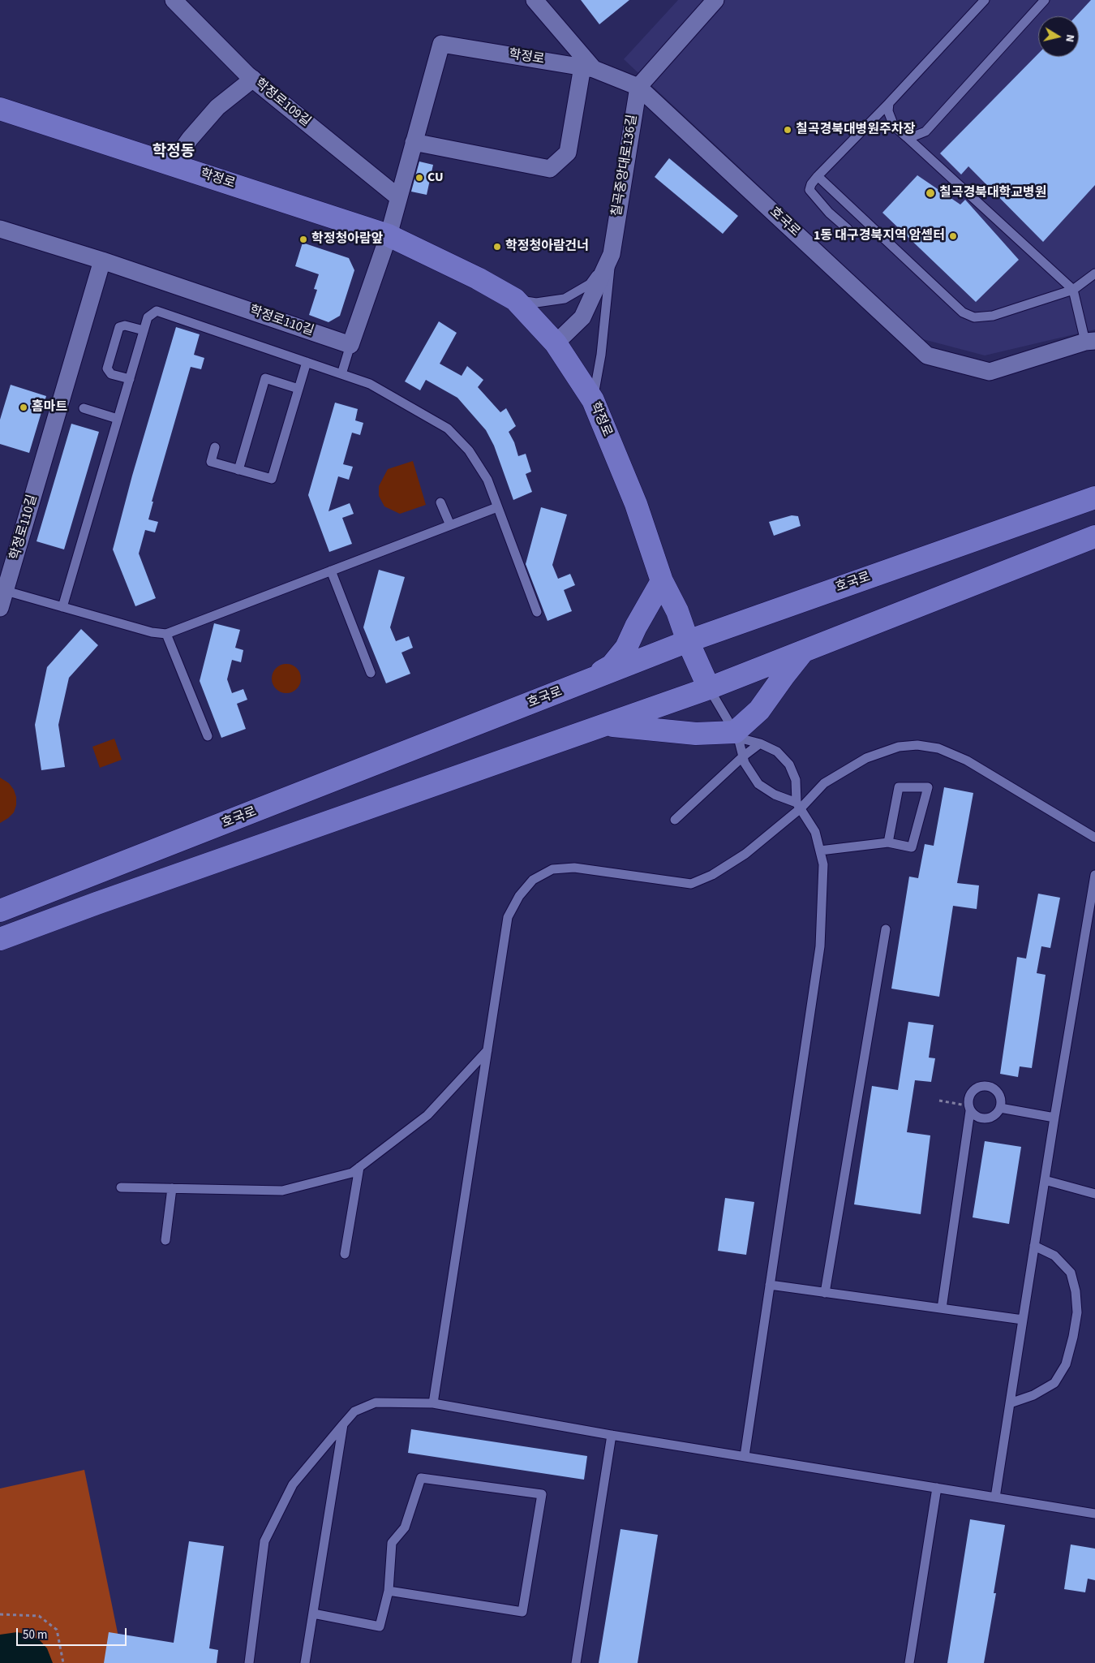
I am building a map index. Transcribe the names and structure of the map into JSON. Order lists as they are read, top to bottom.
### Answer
{
  "streets": {
    "main road": ["학정로", "호국로"],
    "street": ["학정로109길", "칠곡중앙대로136길", "학정로110길"]
  },
  "crossings": [
    ["학정로", "학정로109길"],
    ["학정로", "칠곡중앙대로136길"],
    ["학정로", "호국로"],
    ["칠곡중앙대로136길", "호국로"]
  ],
  "districts": ["학정동"],
  "places": [
    "칠곡경북대병원주차장",
    "CU",
    "칠곡경북대학교병원",
    "1동 대구경북지역 암셈터",
    "학정청아람앞",
    "학정청아람건너",
    "홈마트"
  ],
  "scale_bar": "50 m",
  "north": "right"
}
